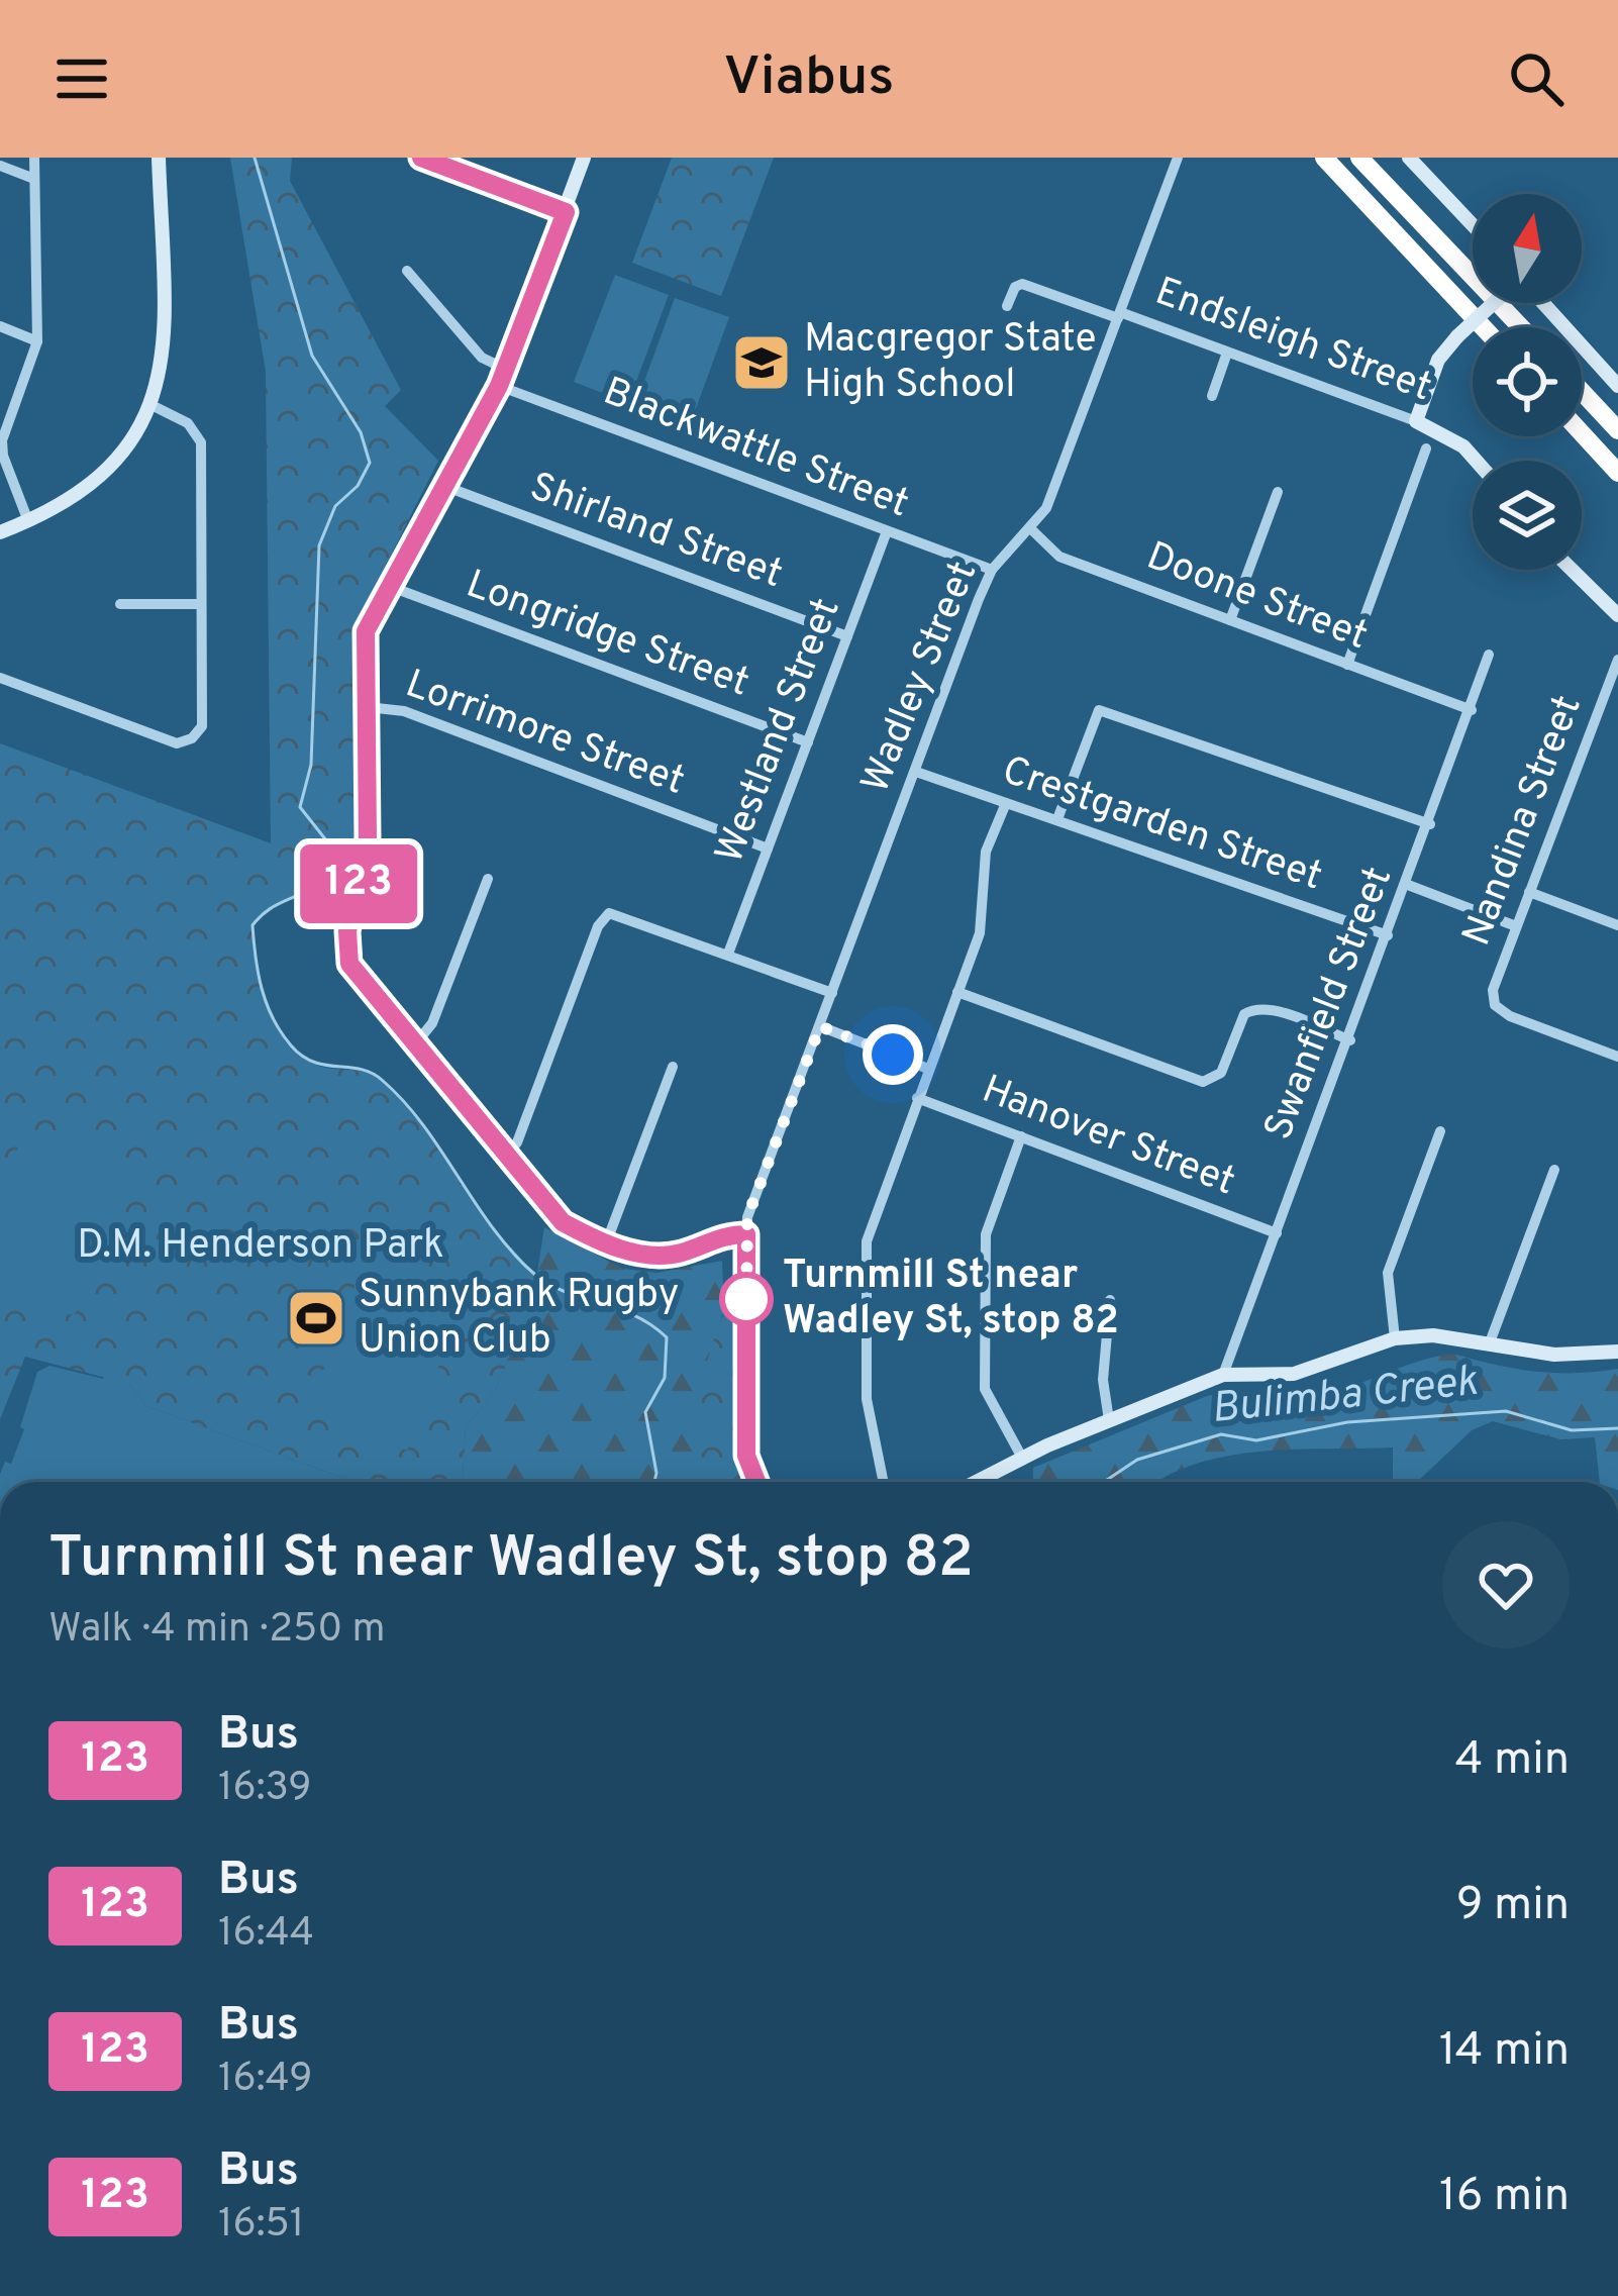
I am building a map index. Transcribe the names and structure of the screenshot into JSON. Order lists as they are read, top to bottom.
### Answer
{
  "streets": {
    "street": [
      "Endsleigh Street",
      "Blackwattle Street",
      "Shirland Street",
      "Doone Street",
      "Longridge Street",
      "Wadley Street",
      "Westland Street",
      "Lorrimore Street",
      "Nandina Street",
      "Crestgarden Street",
      "Swanfield Street",
      "Hanover Street"
    ]
  },
  "crossings": [
    ["Endsleigh Street", "Wadley Street"],
    ["Blackwattle Street", "Wadley Street"],
    ["Blackwattle Street", "Westland Street"],
    ["Shirland Street", "Westland Street"],
    ["Doone Street", "Wadley Street"],
    ["Doone Street", "Swanfield Street"],
    ["Longridge Street", "Westland Street"],
    ["Wadley Street", "Crestgarden Street"],
    ["Westland Street", "Lorrimore Street"],
    ["Crestgarden Street", "Swanfield Street"],
    ["Swanfield Street", "Hanover Street"]
  ],
  "water": ["Bulimba Creek"],
  "parks": ["D.M. Henderson Park"],
  "places": {
    "school or university": ["Macgregor State High School"],
    "other": ["Turnmill St near Wadley St, stop 82"],
    "sports": ["Sunnybank Rugby Union Club"]
  },
  "lines": ["bus line 123"],
  "north": "top",
  "page": {
    "header": "Viabus",
    "on_map": "123",
    "heading": ["Turnmill St near Wadley St, stop 82", "Walk · 4 min · 250 m"],
    "list": [
      {
        "mark": "123",
        "name": "Bus",
        "note": "16:39",
        "value": "4 min"
      },
      {
        "mark": "123",
        "name": "Bus",
        "note": "16:44",
        "value": "9 min"
      },
      {
        "mark": "123",
        "name": "Bus",
        "note": "16:49",
        "value": "14 min"
      },
      {
        "mark": "123",
        "name": "Bus",
        "note": "16:51",
        "value": "16 min"
      }
    ]
  }
}
